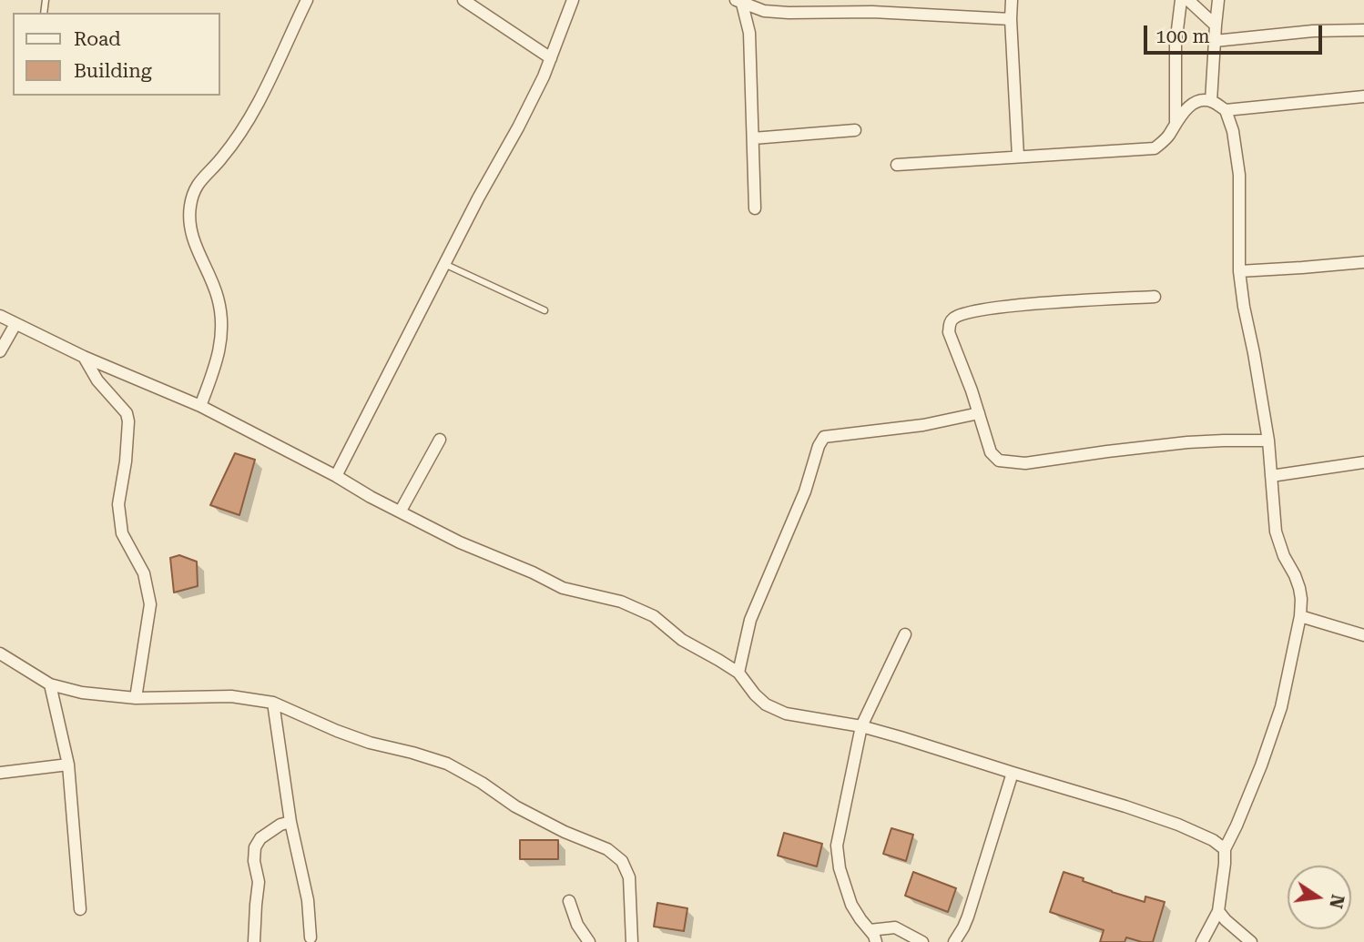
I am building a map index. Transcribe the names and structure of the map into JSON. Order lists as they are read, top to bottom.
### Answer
{
  "legend": ["Road", "Building"],
  "scale_bar": "100 m",
  "north": "right"
}
